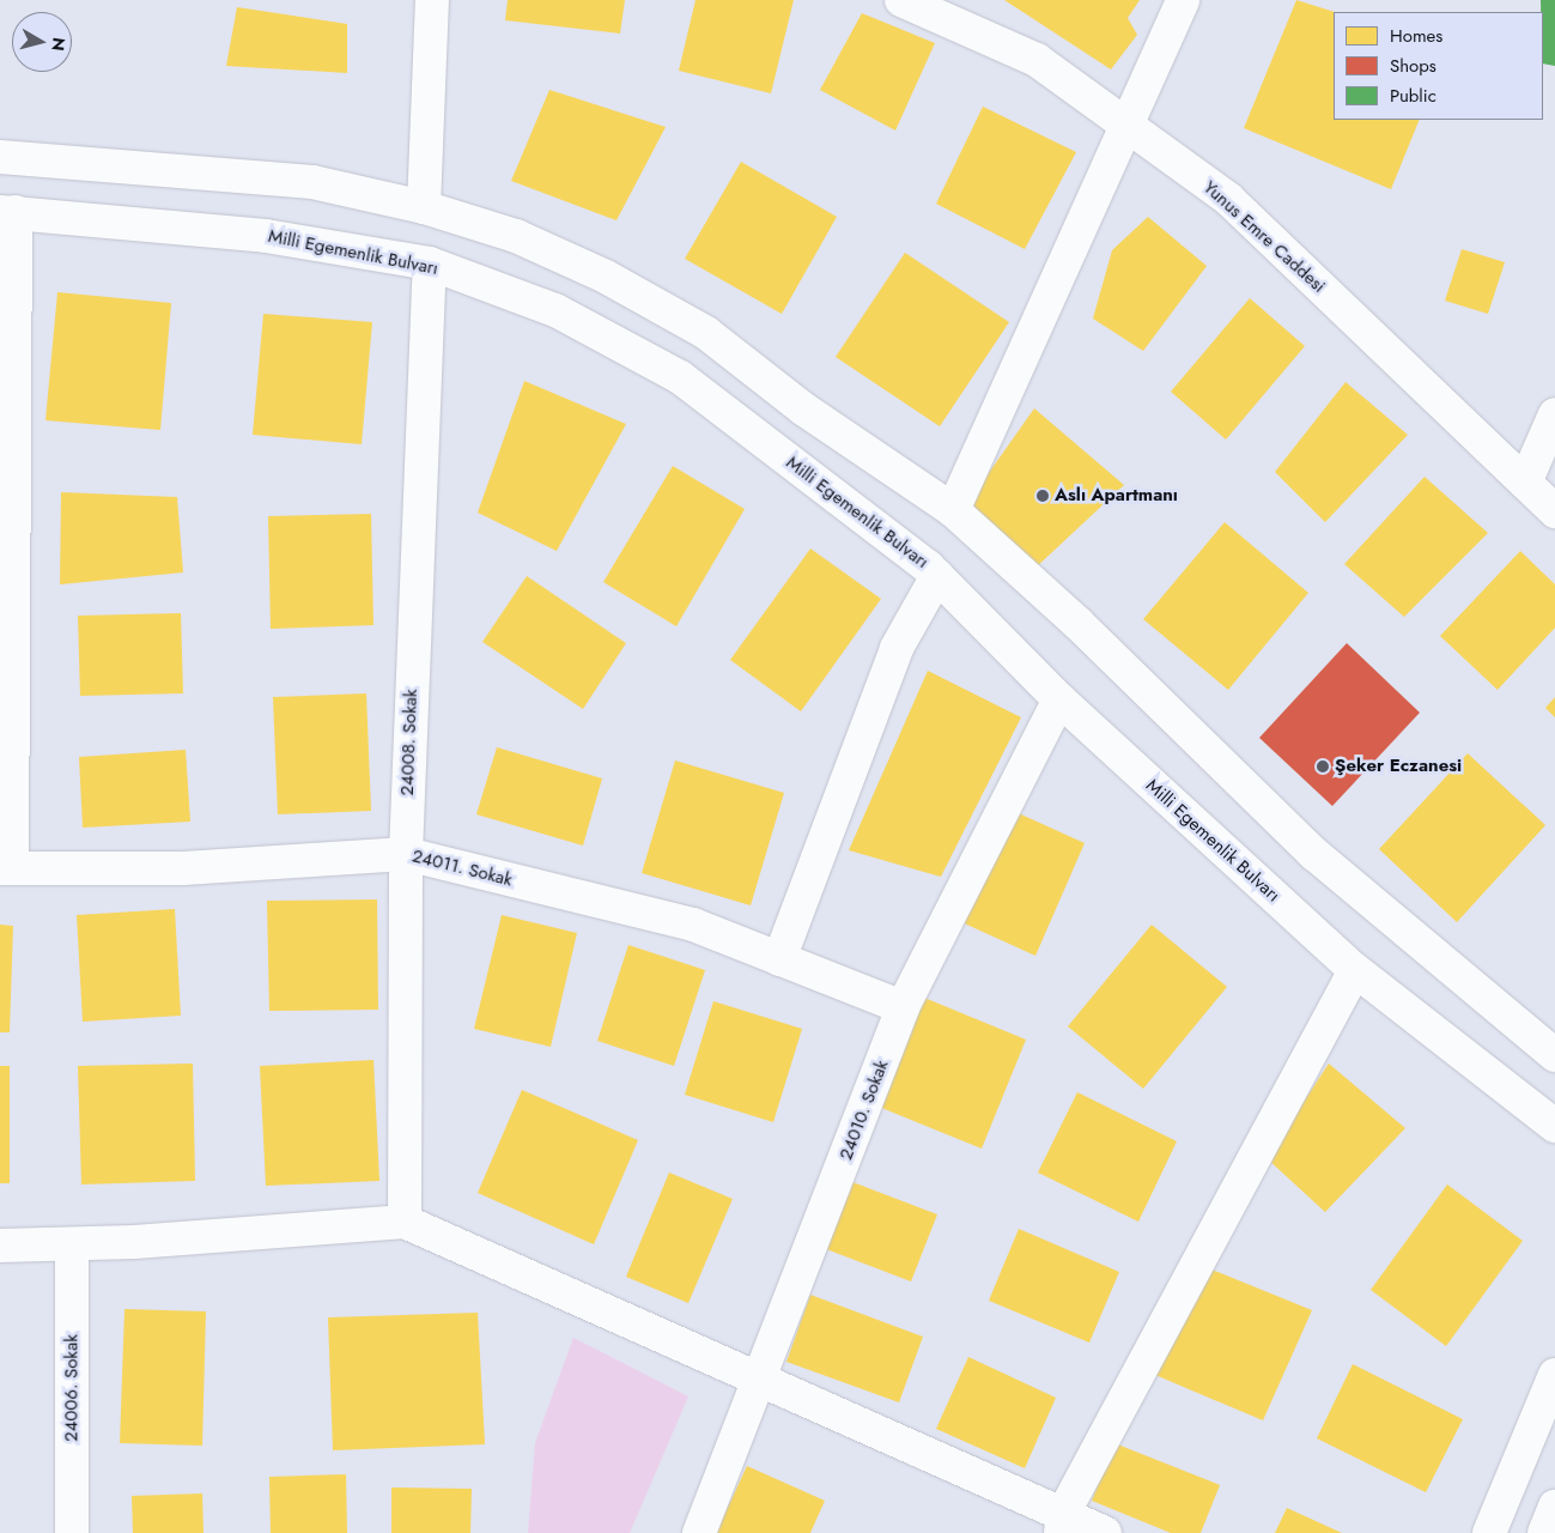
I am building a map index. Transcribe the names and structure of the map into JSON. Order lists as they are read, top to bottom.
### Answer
{
  "streets": {
    "street": [
      "Yunus Emre Caddesi",
      "Milli Egemenlik Bulvarı",
      "24008. Sokak",
      "24011. Sokak",
      "24010. Sokak",
      "24006. Sokak"
    ]
  },
  "crossings": [
    ["Milli Egemenlik Bulvarı", "24008. Sokak"],
    ["Milli Egemenlik Bulvarı", "24010. Sokak"],
    ["24008. Sokak", "24011. Sokak"],
    ["24011. Sokak", "24010. Sokak"]
  ],
  "places": ["Aslı Apartmanı", "Şeker Eczanesi"],
  "legend": ["Homes", "Shops", "Public"],
  "north": "right"
}
